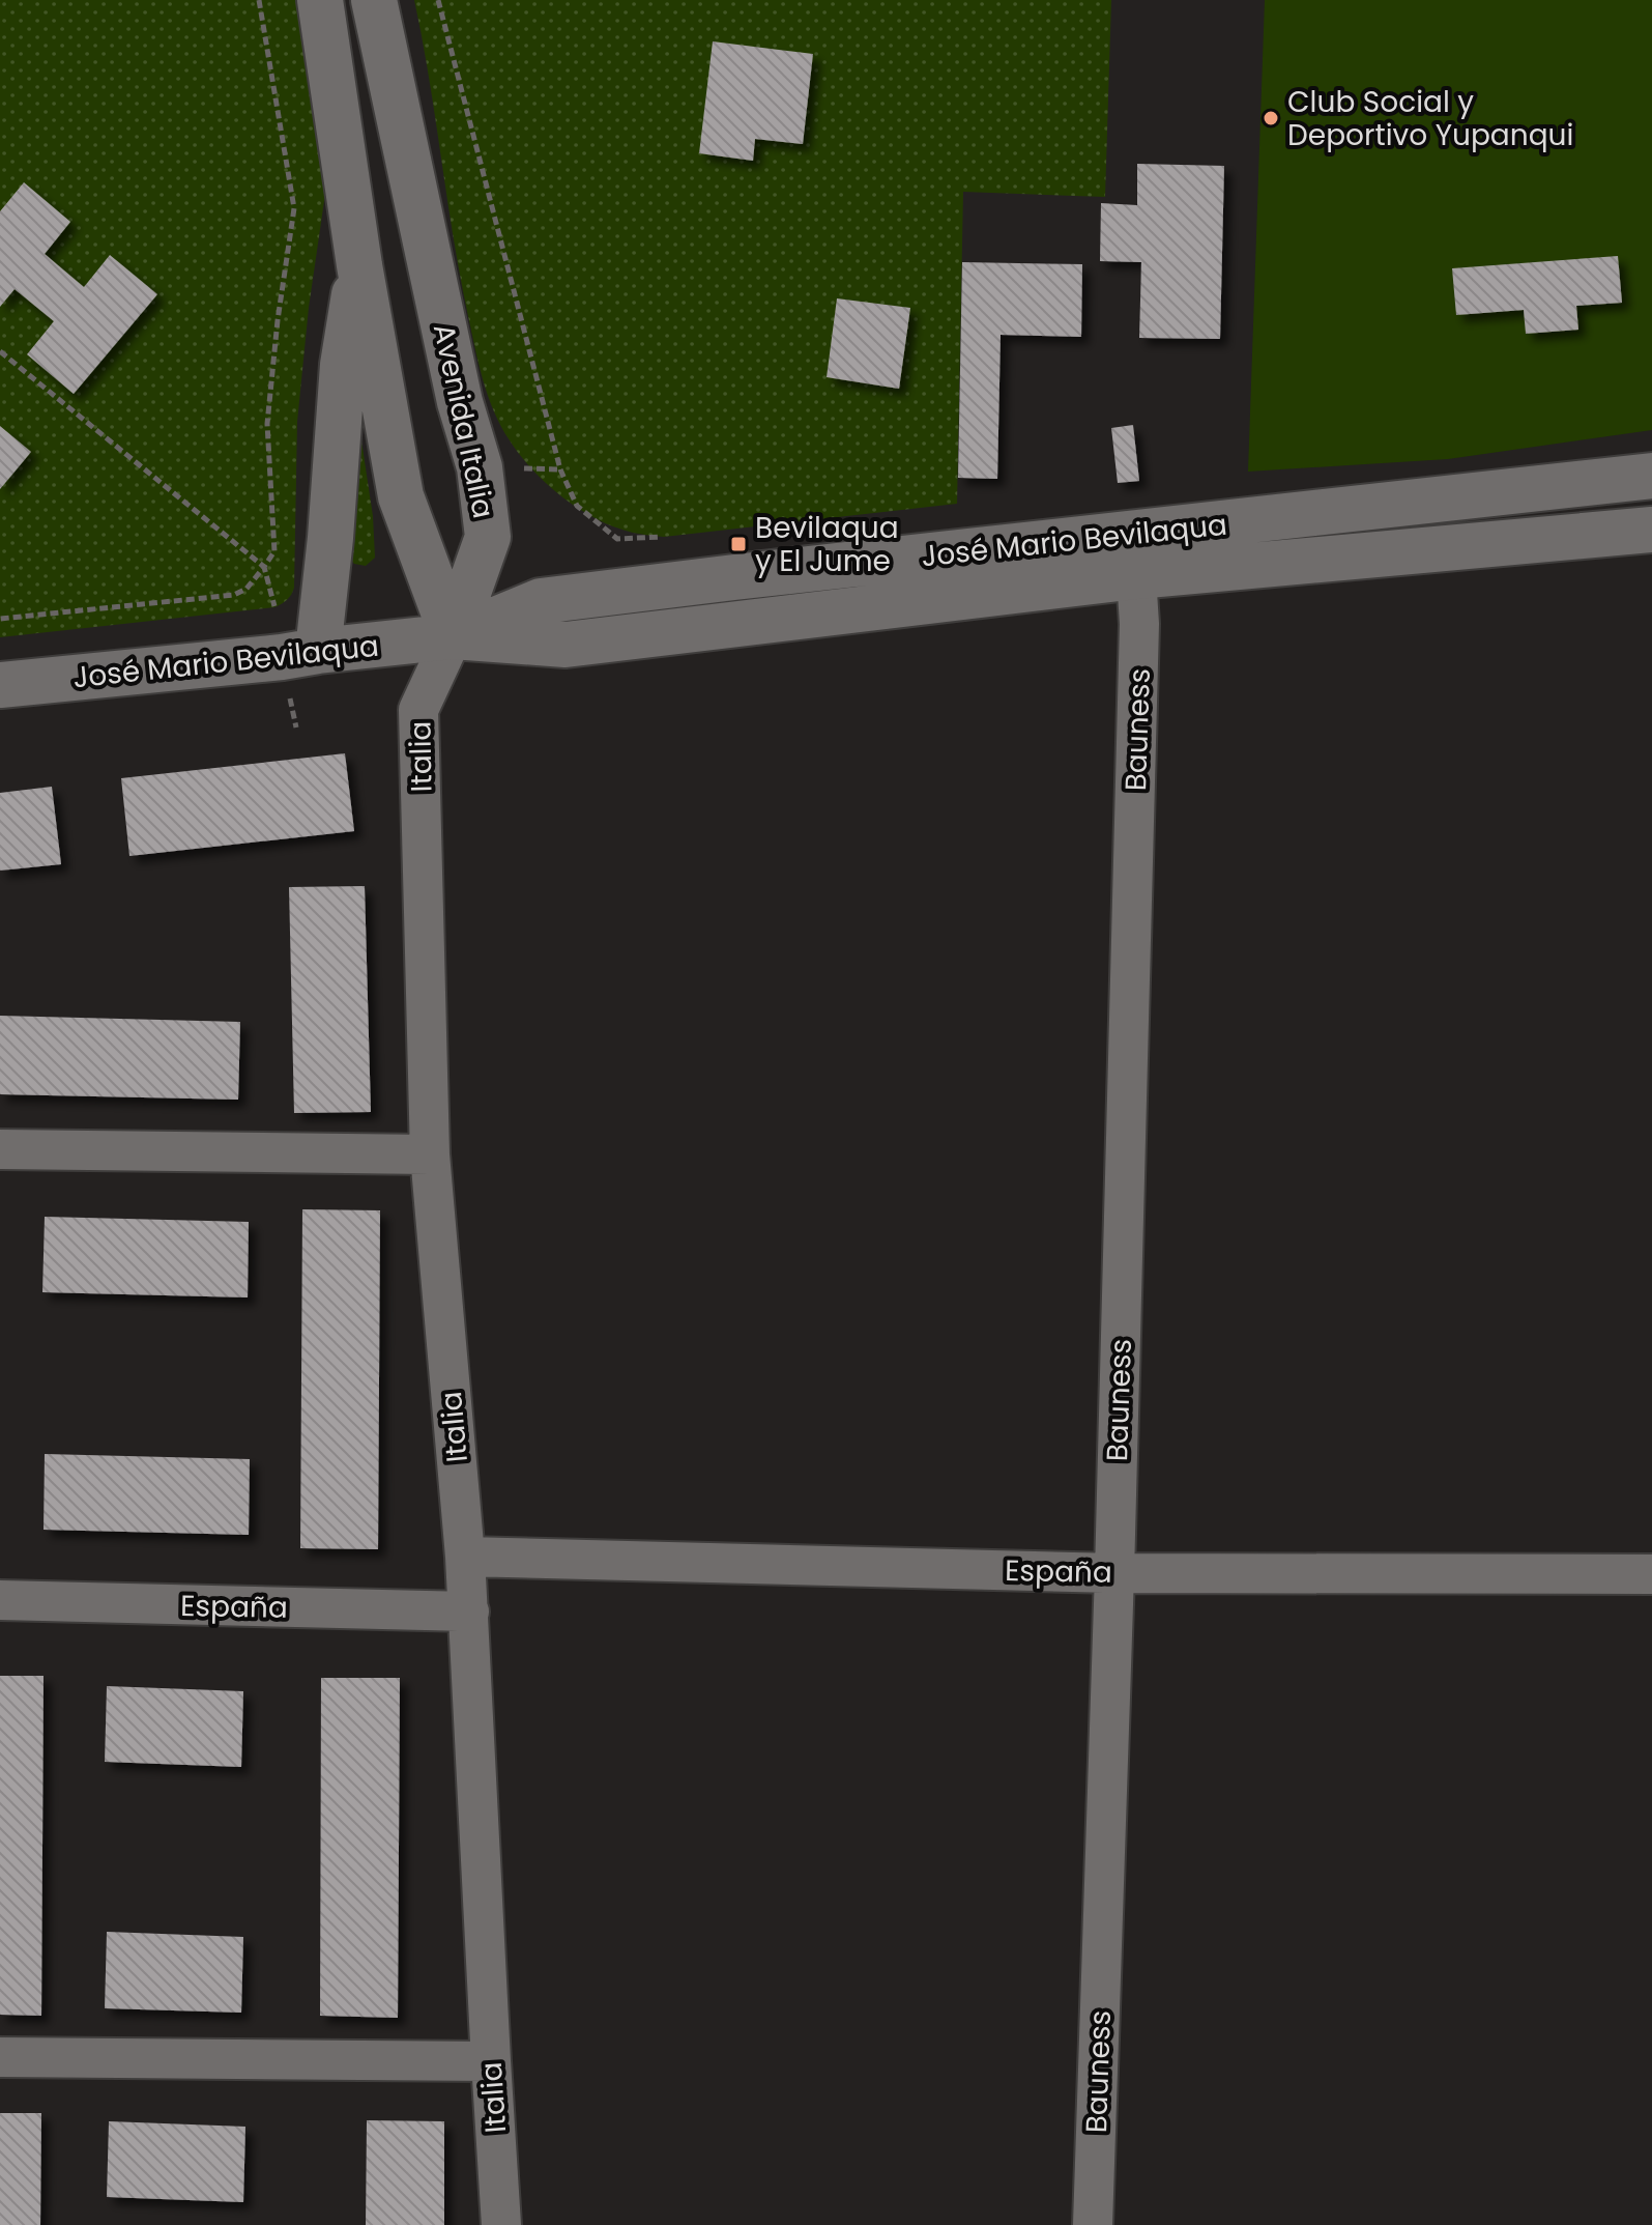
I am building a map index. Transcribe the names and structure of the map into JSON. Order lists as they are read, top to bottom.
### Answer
{
  "streets": {
    "main road": ["Avenida Italia", "José Mario Bevilaqua"],
    "street": ["Bauness", "Italia", "España"]
  },
  "crossings": [
    ["Avenida Italia", "José Mario Bevilaqua"],
    ["Avenida Italia", "Italia"],
    ["José Mario Bevilaqua", "Bauness"],
    ["José Mario Bevilaqua", "Italia"],
    ["Bauness", "España"],
    ["Italia", "España"]
  ],
  "places": {
    "other": ["Club Social y Deportivo Yupanqui"],
    "transit": ["Bevilaqua y El Jume"]
  }
}
